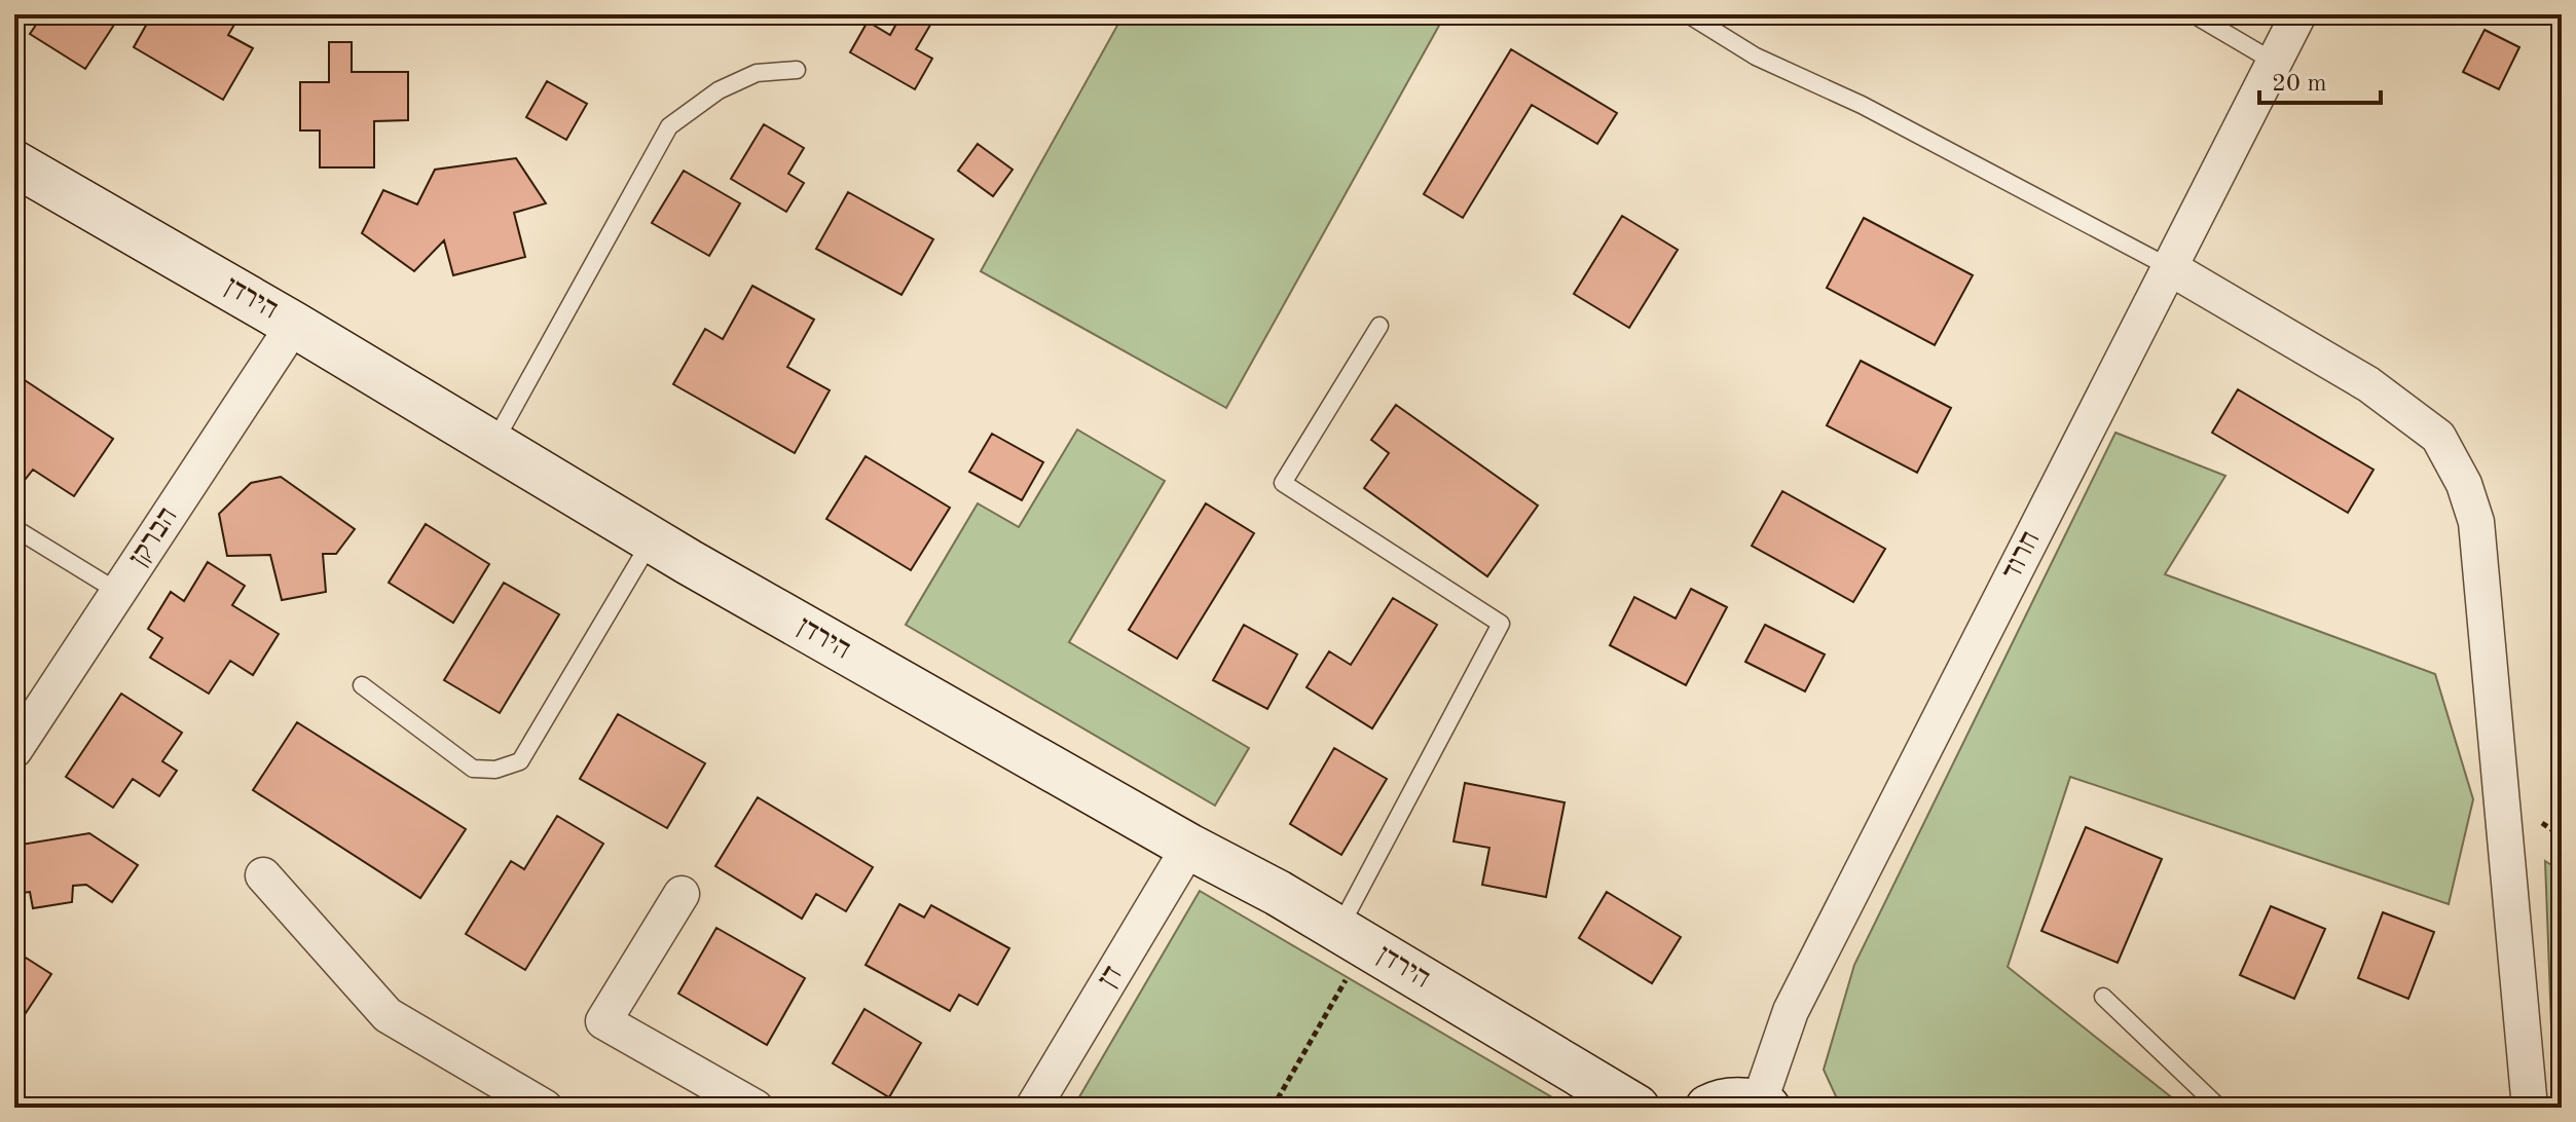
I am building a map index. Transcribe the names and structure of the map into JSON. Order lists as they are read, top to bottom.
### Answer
{
  "streets": {
    "street": [
      "הירדן",
      "הברקן",
      "חרוד",
      "דן"
    ]
  },
  "crossings": [
    ["הירדן", "הברקן"],
    ["הירדן", "דן"]
  ],
  "scale_bar": "20 m"
}
